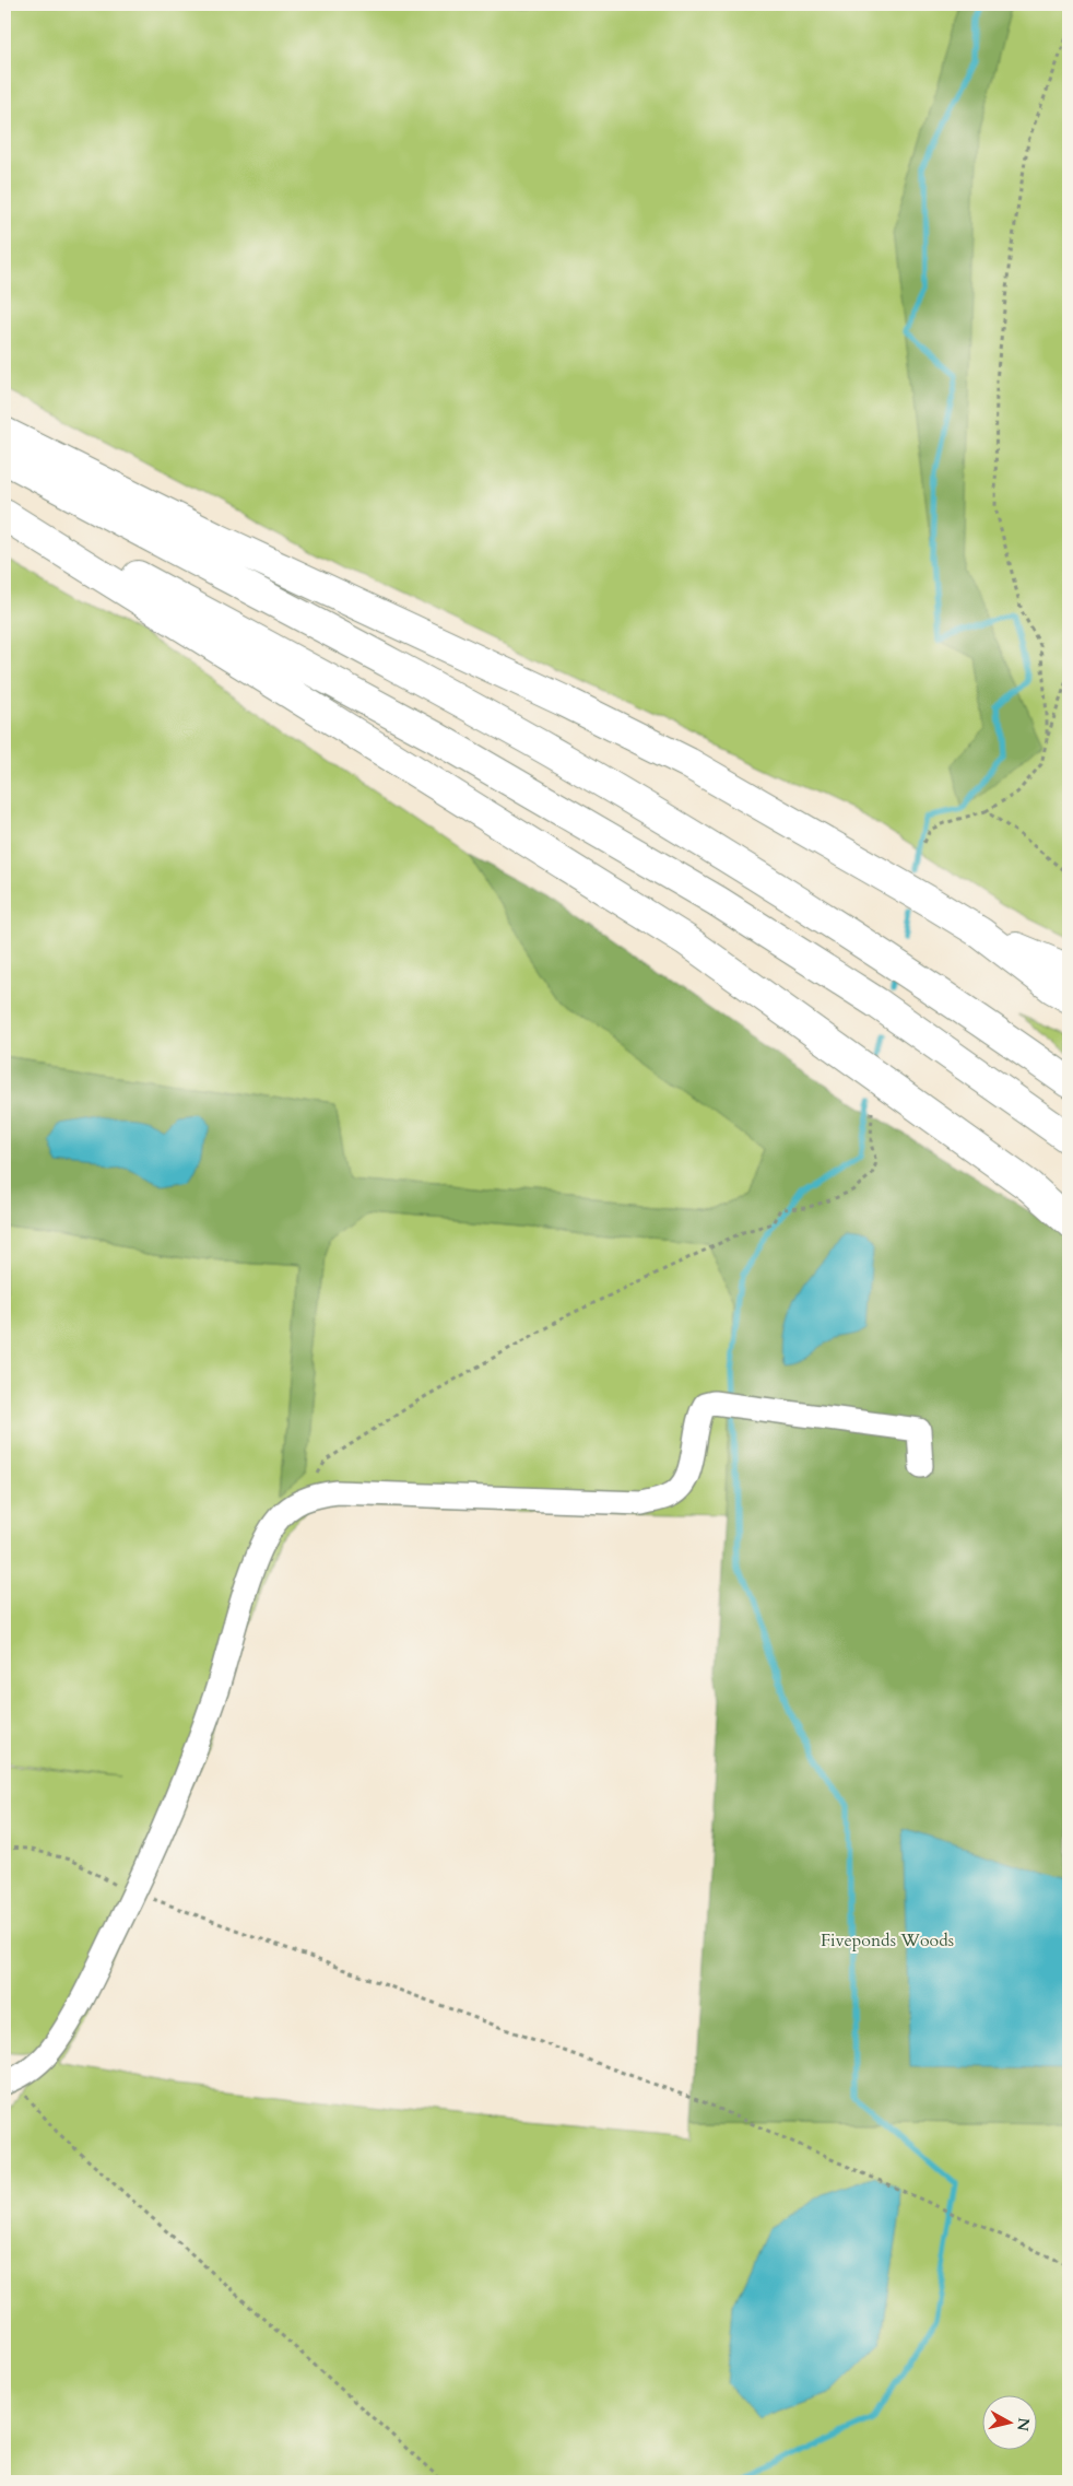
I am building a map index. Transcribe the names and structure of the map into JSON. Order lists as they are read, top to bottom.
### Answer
{
  "parks": ["Fiveponds Woods"],
  "north": "right"
}
